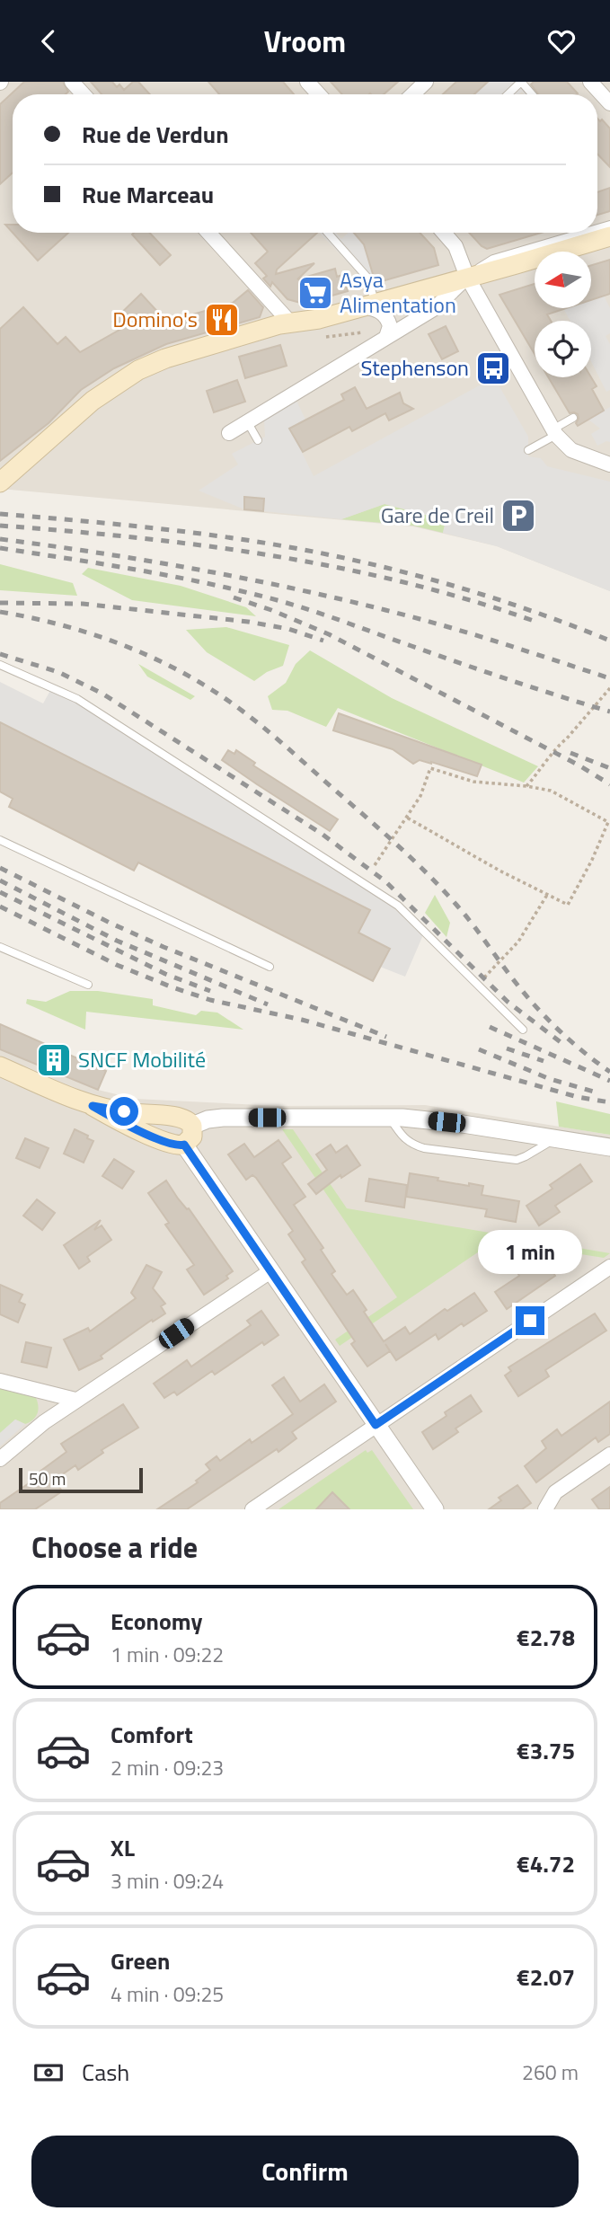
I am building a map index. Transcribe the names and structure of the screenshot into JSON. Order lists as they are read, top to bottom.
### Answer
{
  "places": {
    "supermarket": ["Asya Alimentation"],
    "restaurant": ["Domino's"],
    "bus stop": ["Stephenson"],
    "parking": ["Gare de Creil"],
    "building": ["SNCF Mobilité"]
  },
  "scale_bar": "50 m",
  "north": "left",
  "page": {
    "header": "Vroom",
    "banner": ["Rue de Verdun", "Rue Marceau"],
    "bubble": "1 min",
    "scale": "50 m",
    "heading": "Choose a ride",
    "list": [
      {
        "name": "Economy",
        "note": "1 min · 09:22",
        "value": "€2.78"
      },
      {
        "name": "Comfort",
        "note": "2 min · 09:23",
        "value": "€3.75"
      },
      {
        "name": "XL",
        "note": "3 min · 09:24",
        "value": "€4.72"
      },
      {
        "name": "Green",
        "note": "4 min · 09:25",
        "value": "€2.07"
      }
    ],
    "pay": ["Cash", "260 m"],
    "buttons": "Confirm"
  }
}
